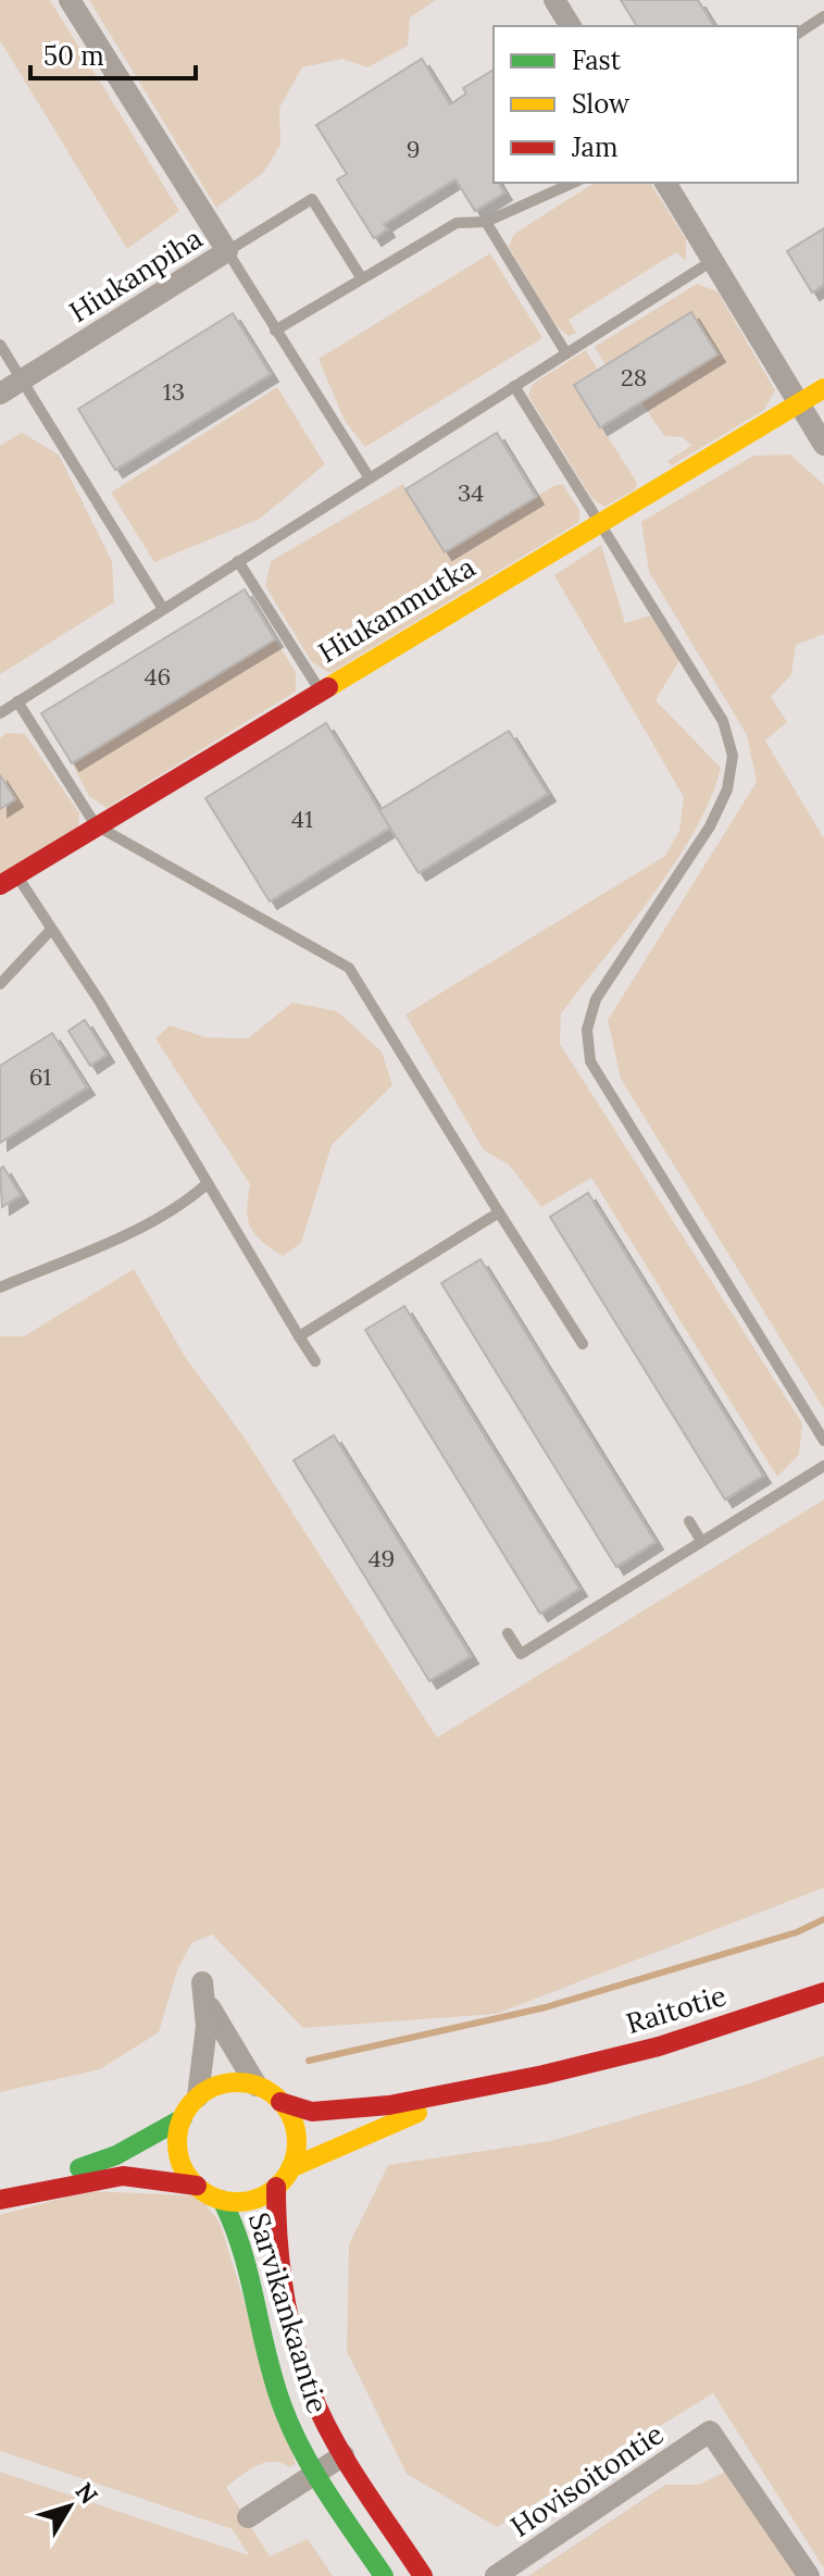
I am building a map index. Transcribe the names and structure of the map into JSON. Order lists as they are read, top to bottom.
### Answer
{
  "streets": {
    "street": [
      "Hiukanpiha",
      "Hiukanmutka",
      "Raitotie",
      "Sarvikankaantie",
      "Hovisoitontie"
    ]
  },
  "crossings": [
    ["Raitotie", "Sarvikankaantie"]
  ],
  "house_numbers": [
    "9",
    "28",
    "13",
    "34",
    "46",
    "41",
    "61",
    "49"
  ],
  "legend": ["Fast", "Slow", "Jam"],
  "scale_bar": "50 m",
  "north": "top right"
}
